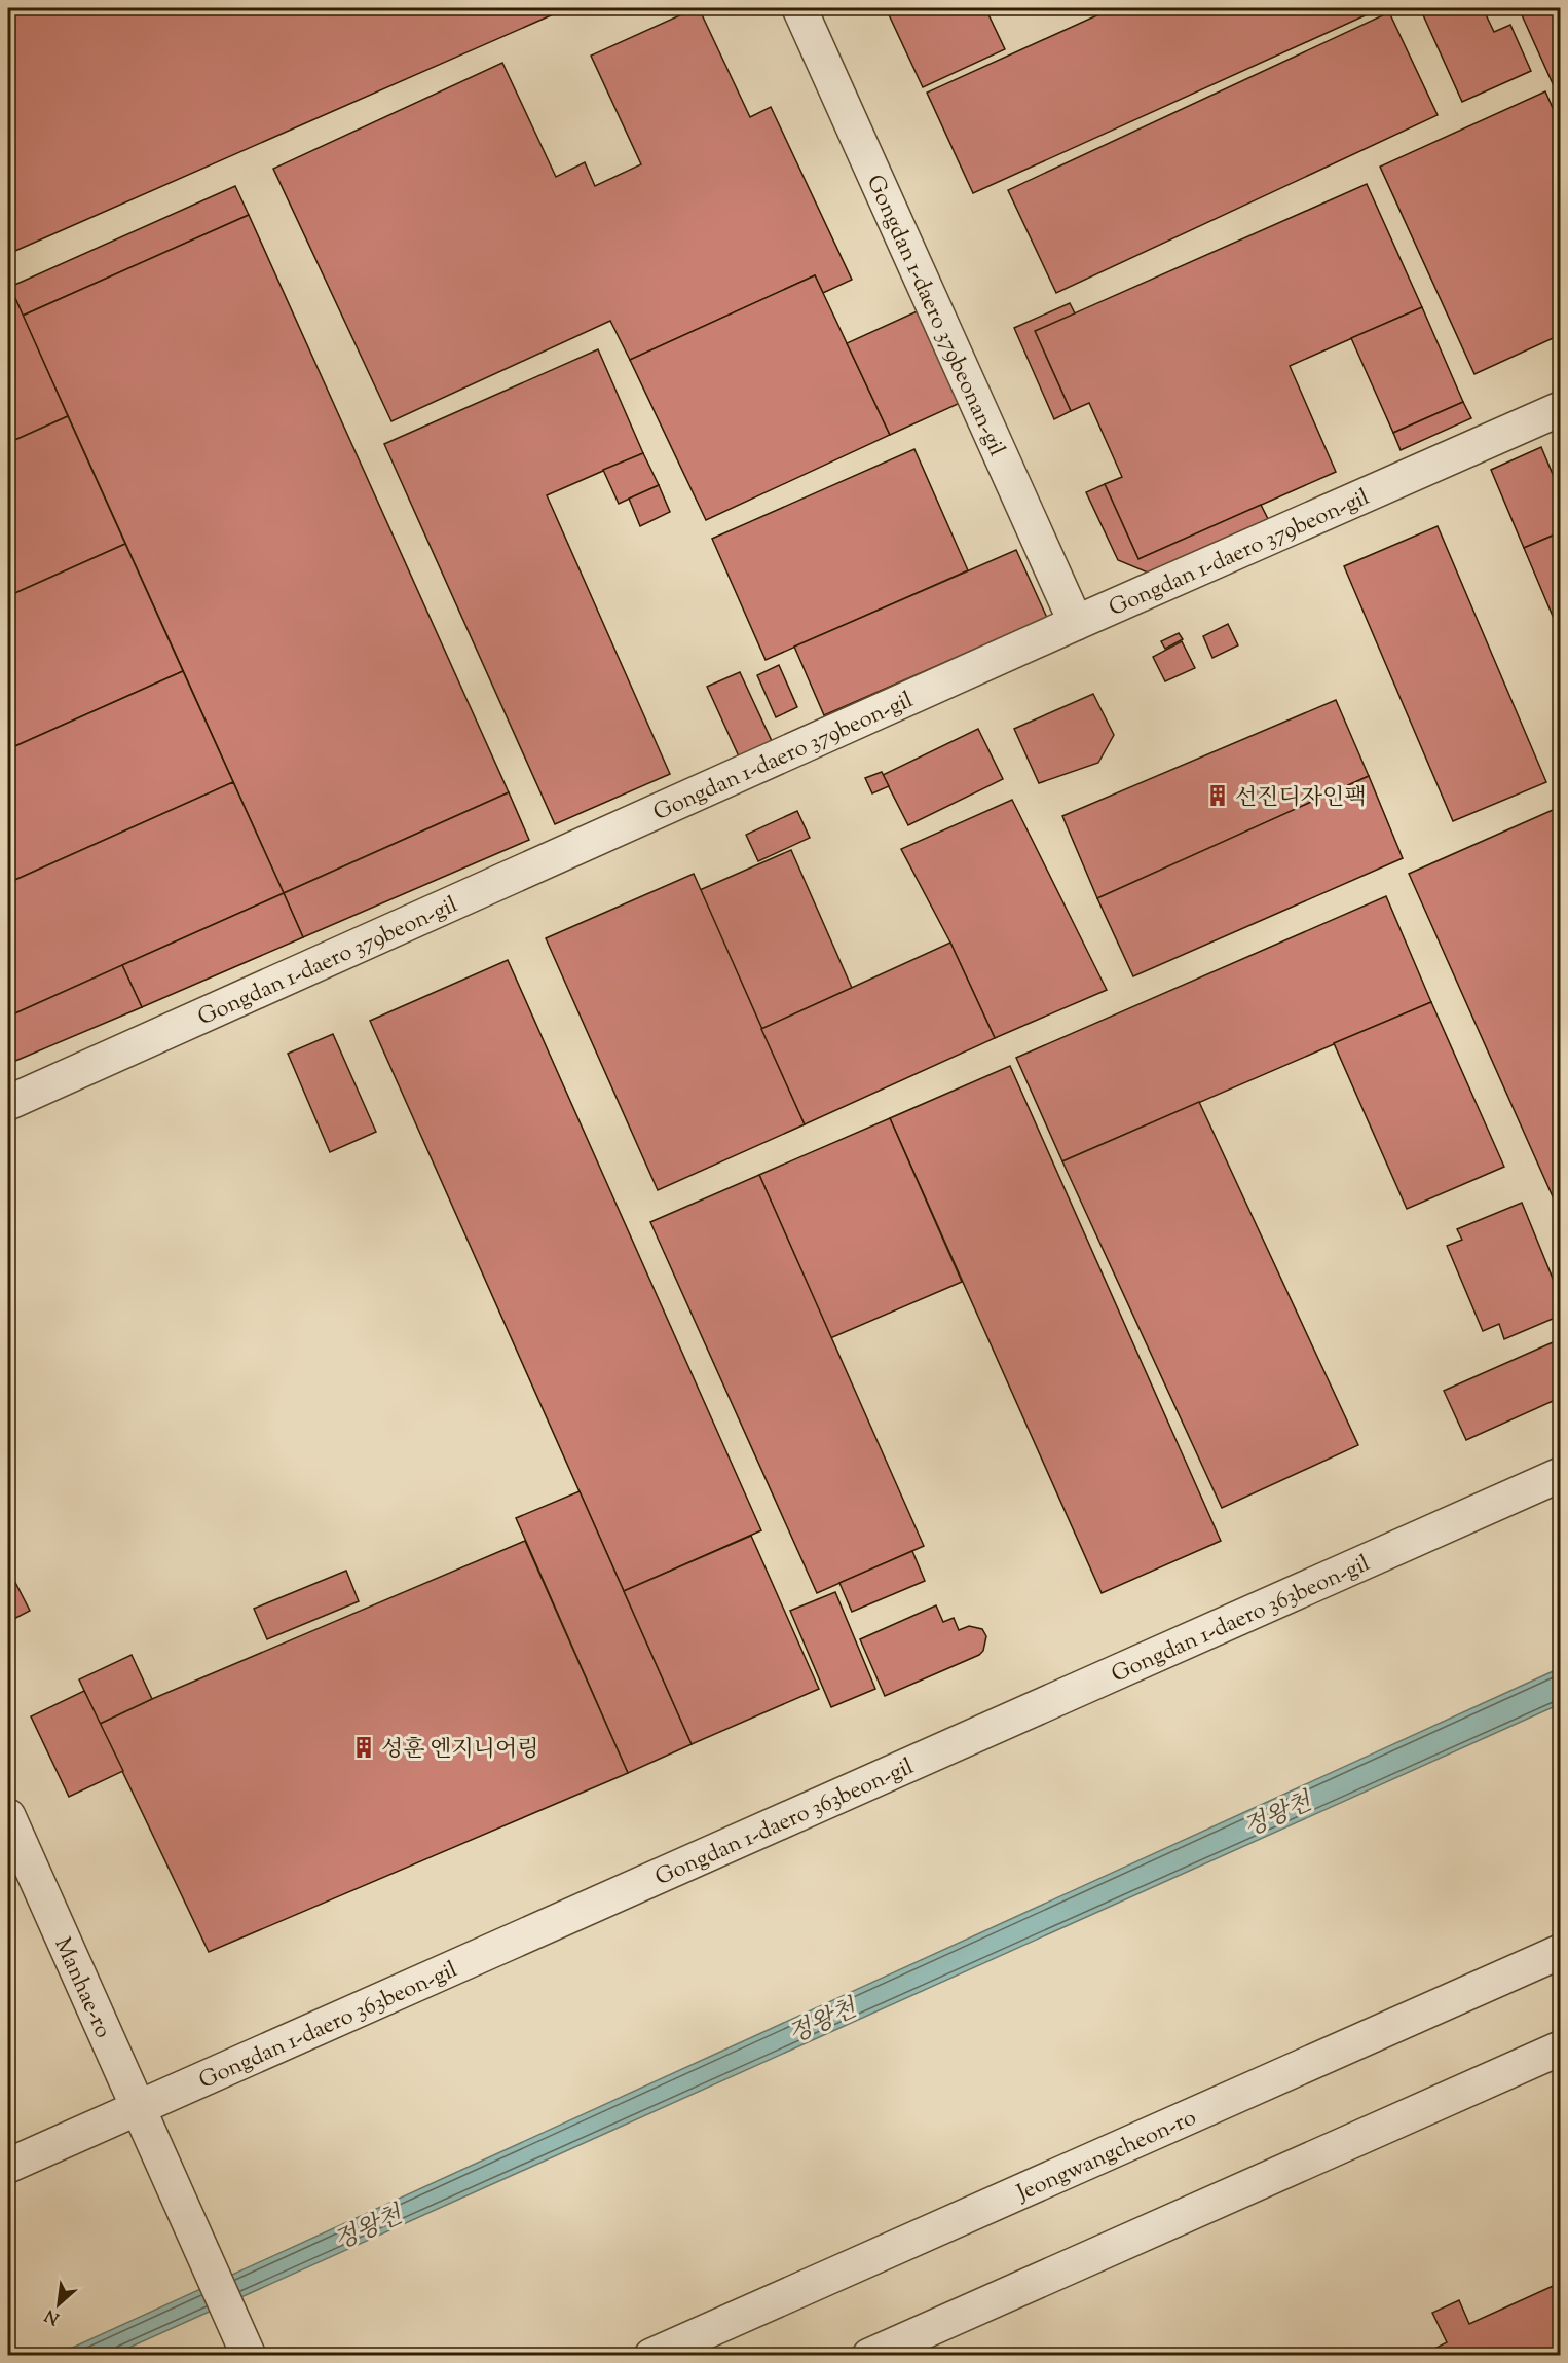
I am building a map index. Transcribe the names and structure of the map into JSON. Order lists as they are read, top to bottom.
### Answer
{
  "streets": {
    "street": [
      "Gongdan 1-daero 379beonan-gil",
      "Gongdan 1-daero 379beon-gil",
      "Gongdan 1-daero 363beon-gil",
      "Manhae-ro",
      "Jeongwangcheon-ro"
    ]
  },
  "crossings": [
    ["Gongdan 1-daero 379beonan-gil", "Gongdan 1-daero 379beon-gil"],
    ["Gongdan 1-daero 363beon-gil", "Manhae-ro"]
  ],
  "water": ["정왕천"],
  "places": {
    "building": ["선진디자인팩", "성훈 엔지니어링"]
  },
  "north": "bottom left"
}
